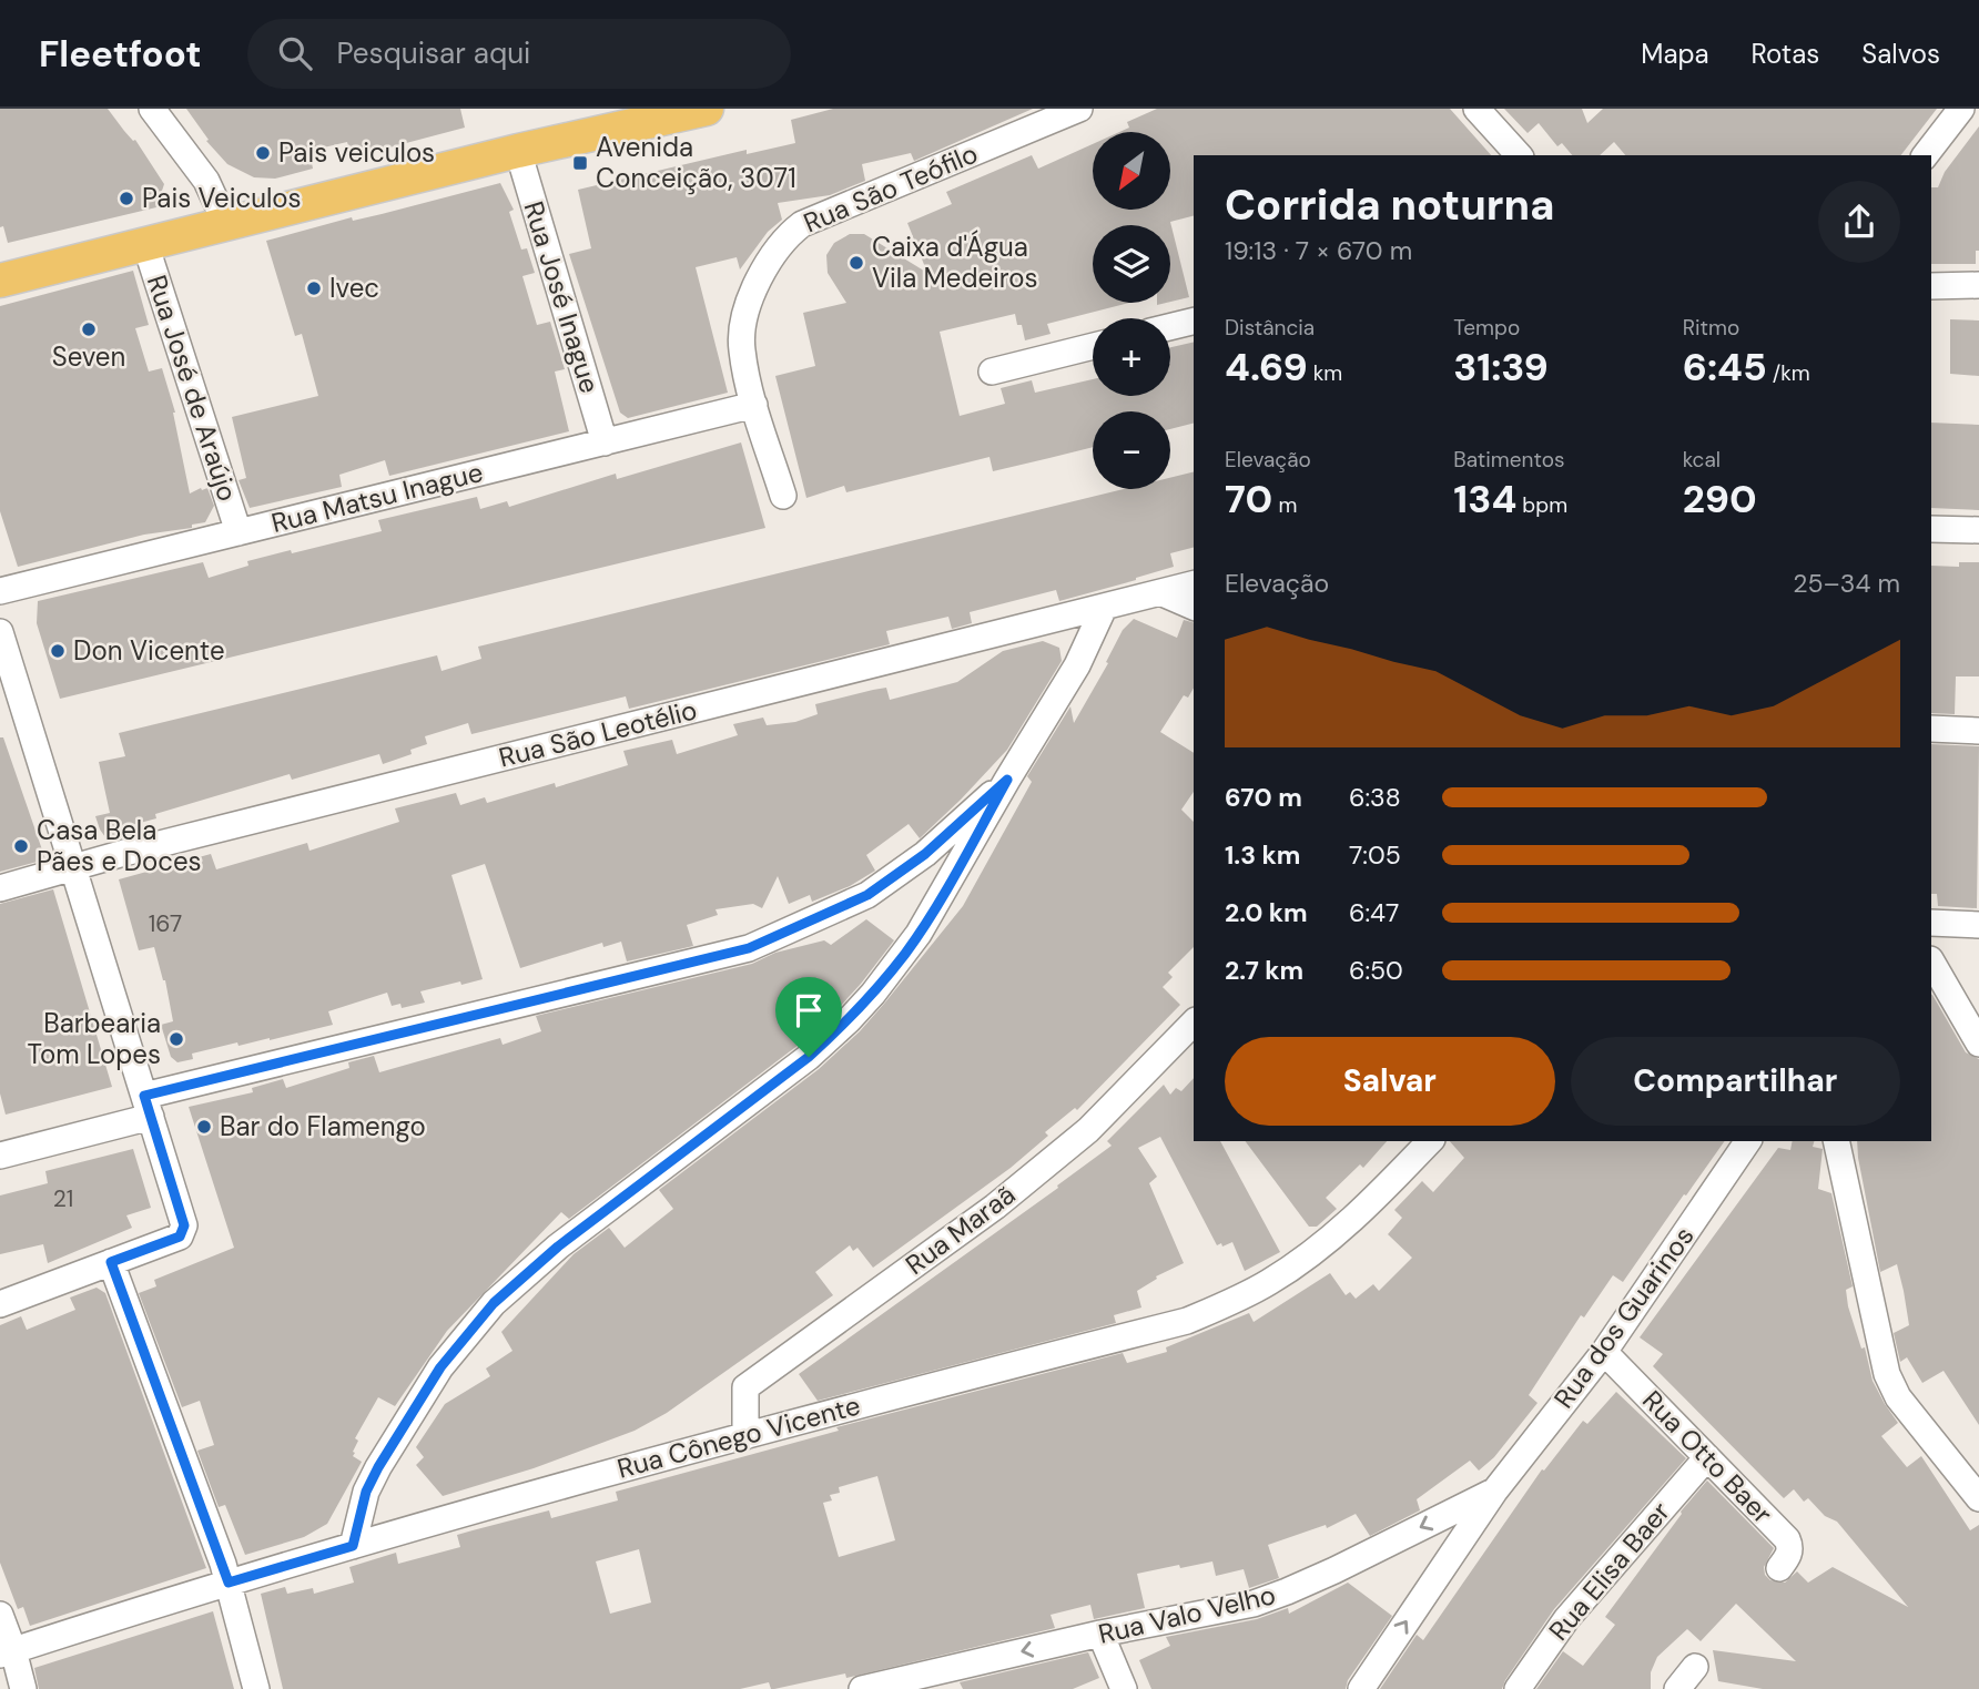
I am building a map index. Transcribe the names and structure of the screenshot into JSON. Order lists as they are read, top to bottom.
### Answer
{
  "streets": {
    "street": [
      "Rua São Teófilo",
      "Rua José Inague",
      "Rua José de Araújo",
      "Rua Matsu Inague",
      "Rua São Leotélio",
      "Rua Maraã",
      "Rua dos Guarinos",
      "Rua Cônego Vicente",
      "Rua Otto Baer",
      "Rua Elisa Baer",
      "Rua Valo Velho"
    ]
  },
  "crossings": [
    ["Rua São Teófilo", "Rua Matsu Inague"],
    ["Rua José Inague", "Rua Matsu Inague"],
    ["Rua José de Araújo", "Rua Matsu Inague"],
    ["Rua Maraã", "Rua Cônego Vicente"],
    ["Rua dos Guarinos", "Rua Otto Baer"],
    ["Rua dos Guarinos", "Rua Valo Velho"],
    ["Rua Otto Baer", "Rua Elisa Baer"]
  ],
  "one_way": ["Rua dos Guarinos", "Rua Valo Velho"],
  "places": {
    "other": [
      "Pais veiculos",
      "Pais Veiculos",
      "Caixa d'Água Vila Medeiros",
      "Ivec",
      "Seven",
      "Don Vicente",
      "Casa Bela Pães e Doces",
      "Barbearia Tom Lopes",
      "Bar do Flamengo"
    ],
    "transit": ["Avenida Conceição, 3071"]
  },
  "house_numbers": ["167", "21"],
  "north": "bottom left",
  "page": {
    "header": "Fleetfoot",
    "search": "Pesquisar aqui",
    "nav": ["Mapa", "Rotas", "Salvos"],
    "map_buttons": ["+", "−"],
    "heading": ["Corrida noturna", "19:13 · 7 × 670 m"],
    "stats": [
      ["Distância", "4.69 km"],
      ["Tempo", "31:39"],
      ["Ritmo", "6:45 /km"],
      ["Elevação", "70 m"],
      ["Batimentos", "134 bpm"],
      ["kcal", "290"]
    ],
    "chart": ["Elevação", "25–34 m"],
    "list": [
      {
        "name": "670 m",
        "note": "6:38"
      },
      {
        "name": "1.3 km",
        "note": "7:05"
      },
      {
        "name": "2.0 km",
        "note": "6:47"
      },
      {
        "name": "2.7 km",
        "note": "6:50"
      }
    ],
    "buttons": ["Salvar", "Compartilhar"]
  }
}
